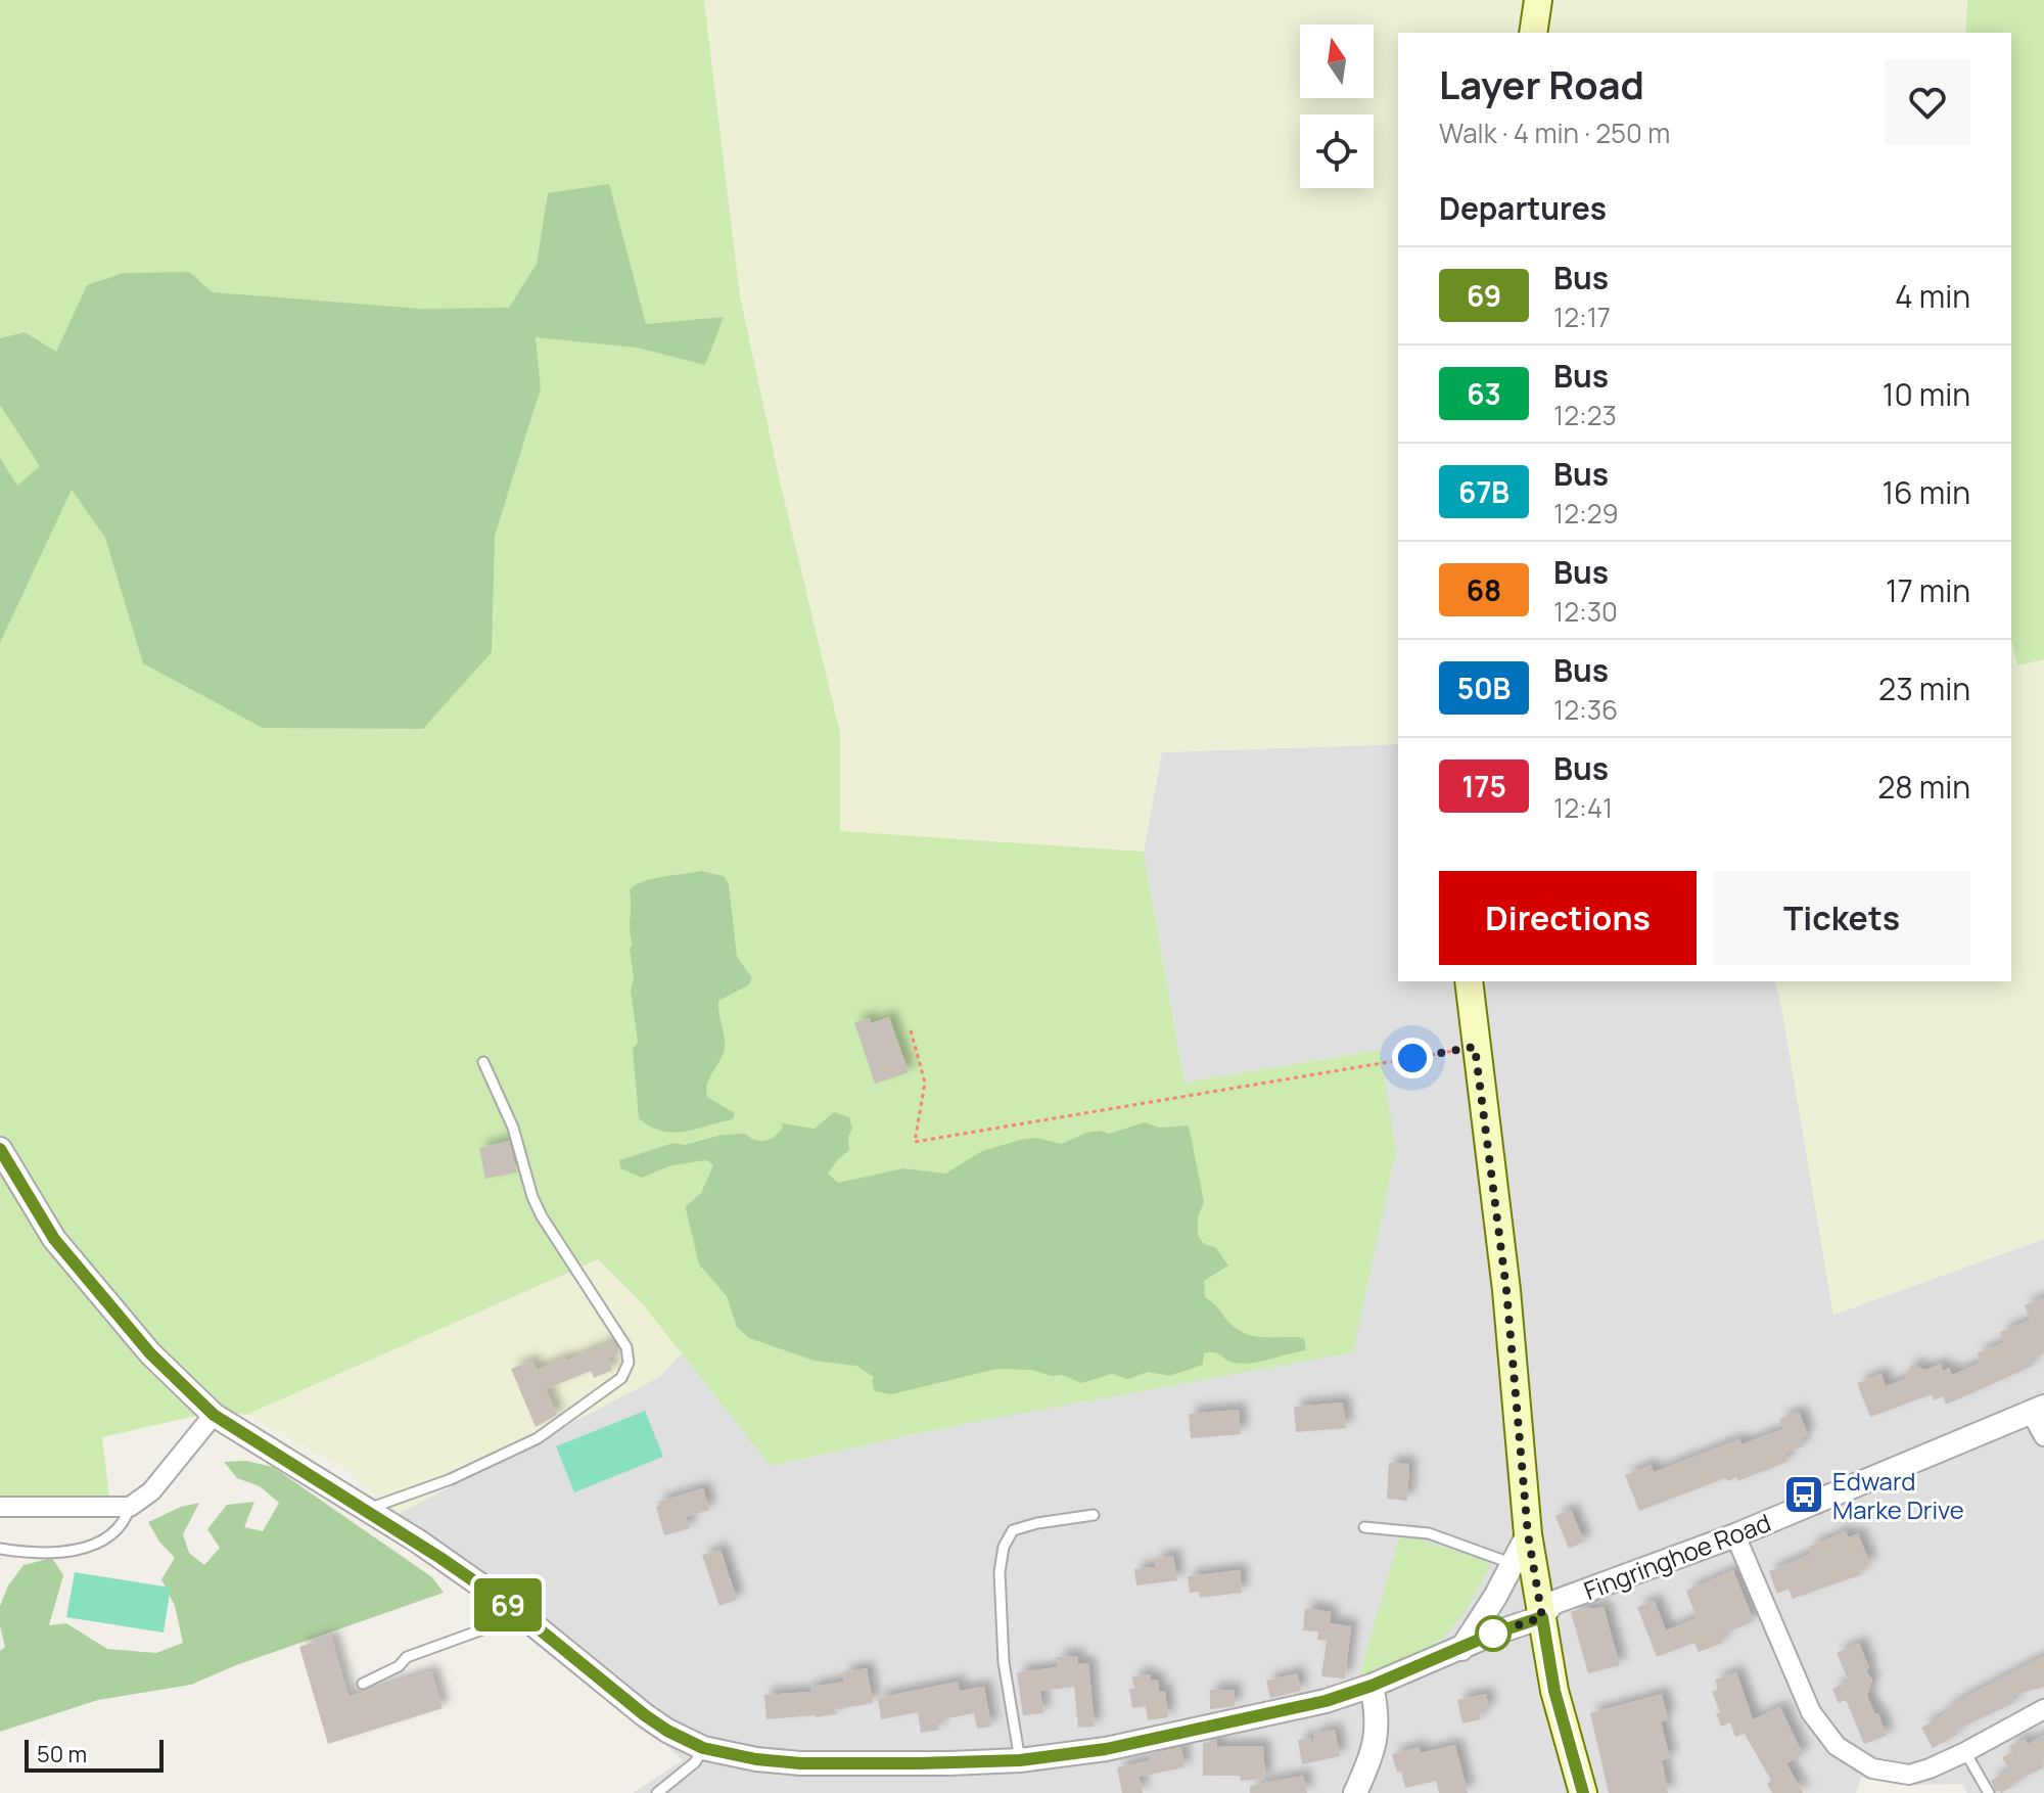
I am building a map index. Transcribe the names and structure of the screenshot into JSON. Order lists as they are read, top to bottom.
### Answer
{
  "streets": {
    "street": ["Fingringhoe Road"]
  },
  "places": {
    "bus stop": ["Edward Marke Drive"]
  },
  "lines": ["bus line 69"],
  "scale_bar": "50 m",
  "north": "top",
  "page": {
    "on_map": "69",
    "heading": [
      ["Layer Road", "Walk · 4 min · 250 m"],
      "Departures"
    ],
    "list": [
      {
        "mark": "69",
        "name": "Bus",
        "note": "12:17",
        "value": "4 min"
      },
      {
        "mark": "63",
        "name": "Bus",
        "note": "12:23",
        "value": "10 min"
      },
      {
        "mark": "67B",
        "name": "Bus",
        "note": "12:29",
        "value": "16 min"
      },
      {
        "mark": "68",
        "name": "Bus",
        "note": "12:30",
        "value": "17 min"
      },
      {
        "mark": "50B",
        "name": "Bus",
        "note": "12:36",
        "value": "23 min"
      },
      {
        "mark": "175",
        "name": "Bus",
        "note": "12:41",
        "value": "28 min"
      }
    ],
    "buttons": ["Directions", "Tickets"],
    "scale": "50 m"
  }
}
